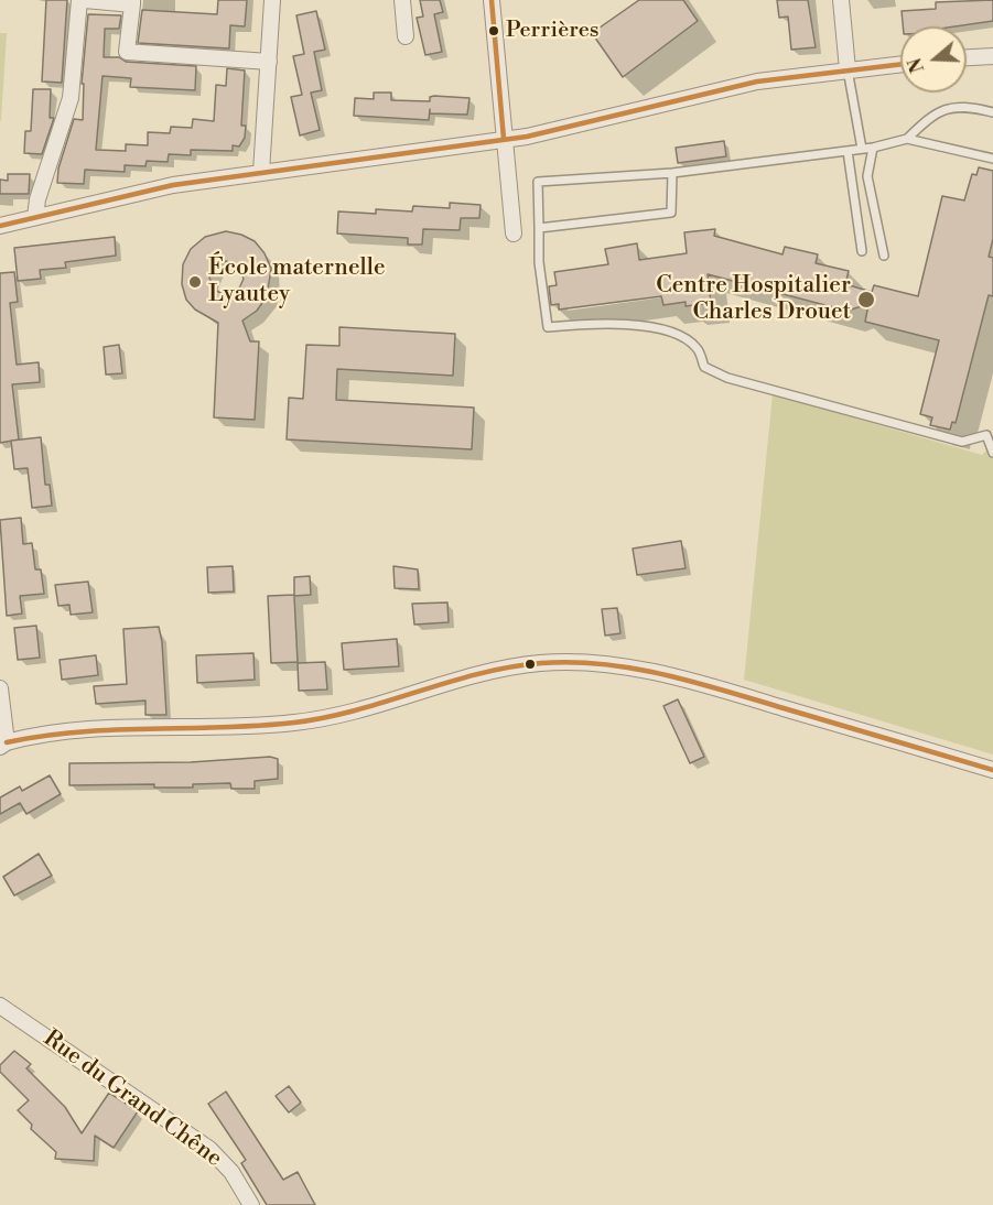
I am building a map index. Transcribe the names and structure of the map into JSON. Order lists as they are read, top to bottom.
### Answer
{
  "streets": {
    "street": ["Rue du Grand Chêne"]
  },
  "places": ["Perrières", "École maternelle Lyautey", "Centre Hospitalier Charles Drouet"],
  "north": "left"
}
